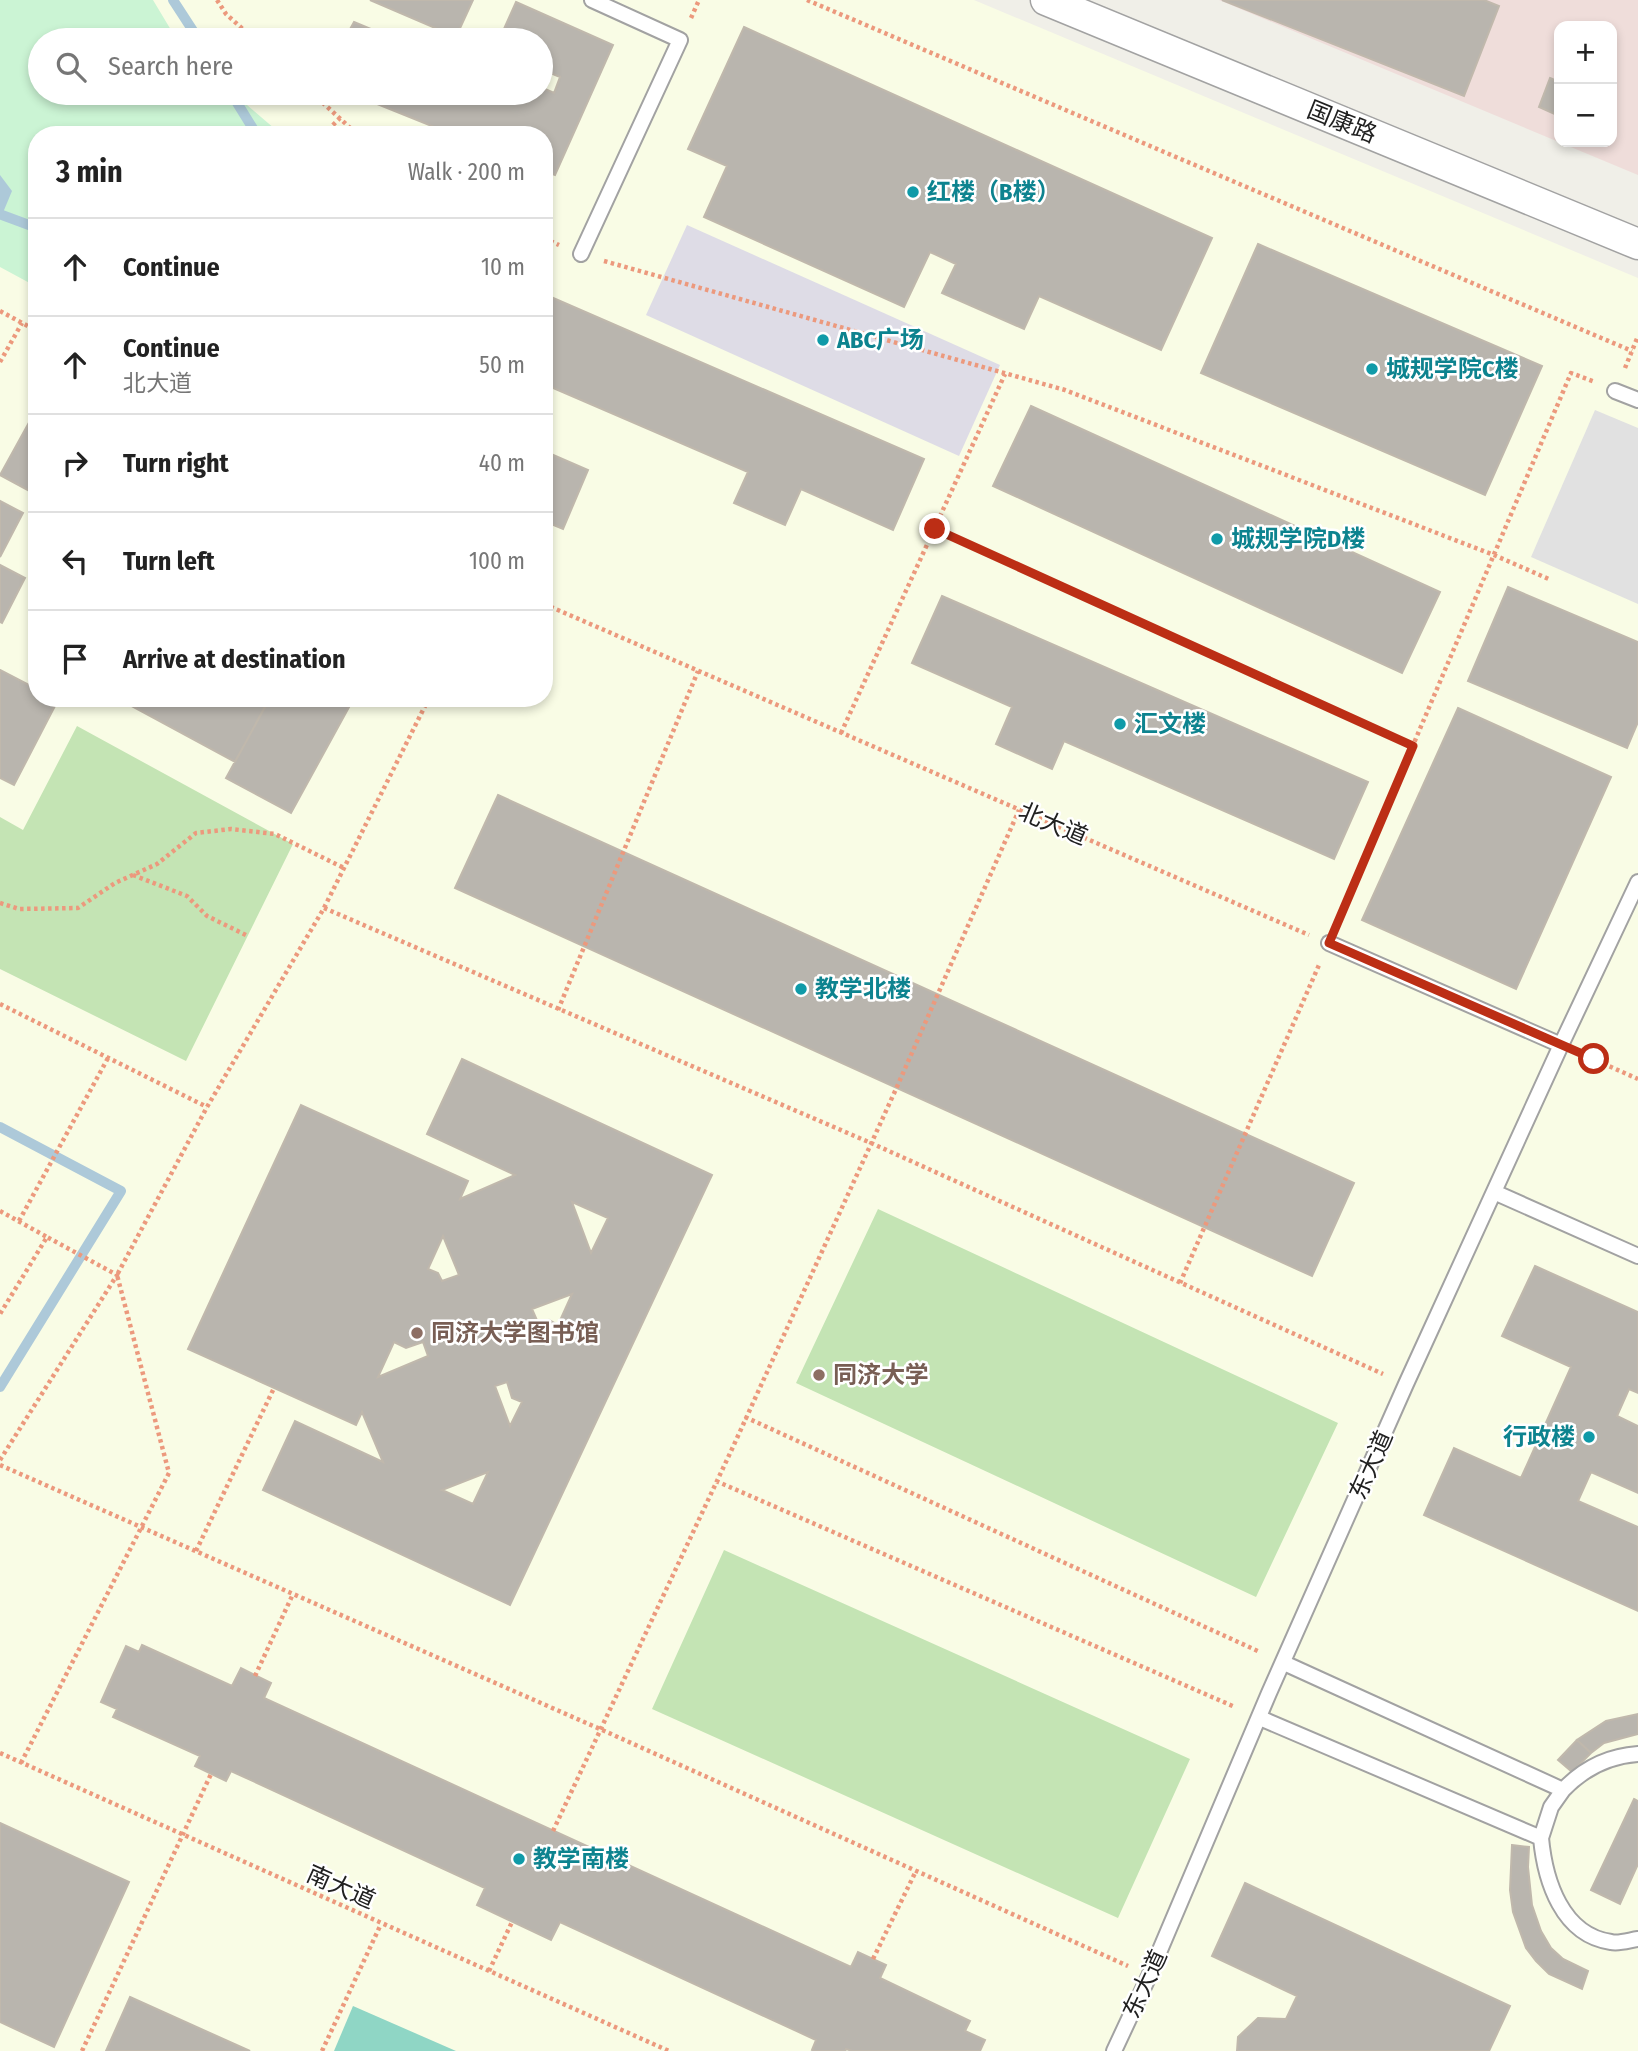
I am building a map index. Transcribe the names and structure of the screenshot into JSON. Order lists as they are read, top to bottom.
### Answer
{
  "streets": {
    "street": ["国康路"],
    "lane": ["东大道"],
    "path": ["北大道", "南大道"]
  },
  "places": [
    "红楼（B楼）",
    "ABC广场",
    "城规学院C楼",
    "城规学院D楼",
    "汇文楼",
    "教学北楼",
    "同济大学图书馆",
    "同济大学",
    "行政楼",
    "教学南楼"
  ],
  "page": {
    "map_buttons": ["+", "−"],
    "search": "Search here",
    "heading": ["3 min", "Walk · 200 m"],
    "list": [
      ["Continue", "10 m"],
      ["Continue", "北大道", "50 m"],
      ["Turn right", "40 m"],
      ["Turn left", "100 m"],
      "Arrive at destination"
    ]
  }
}
